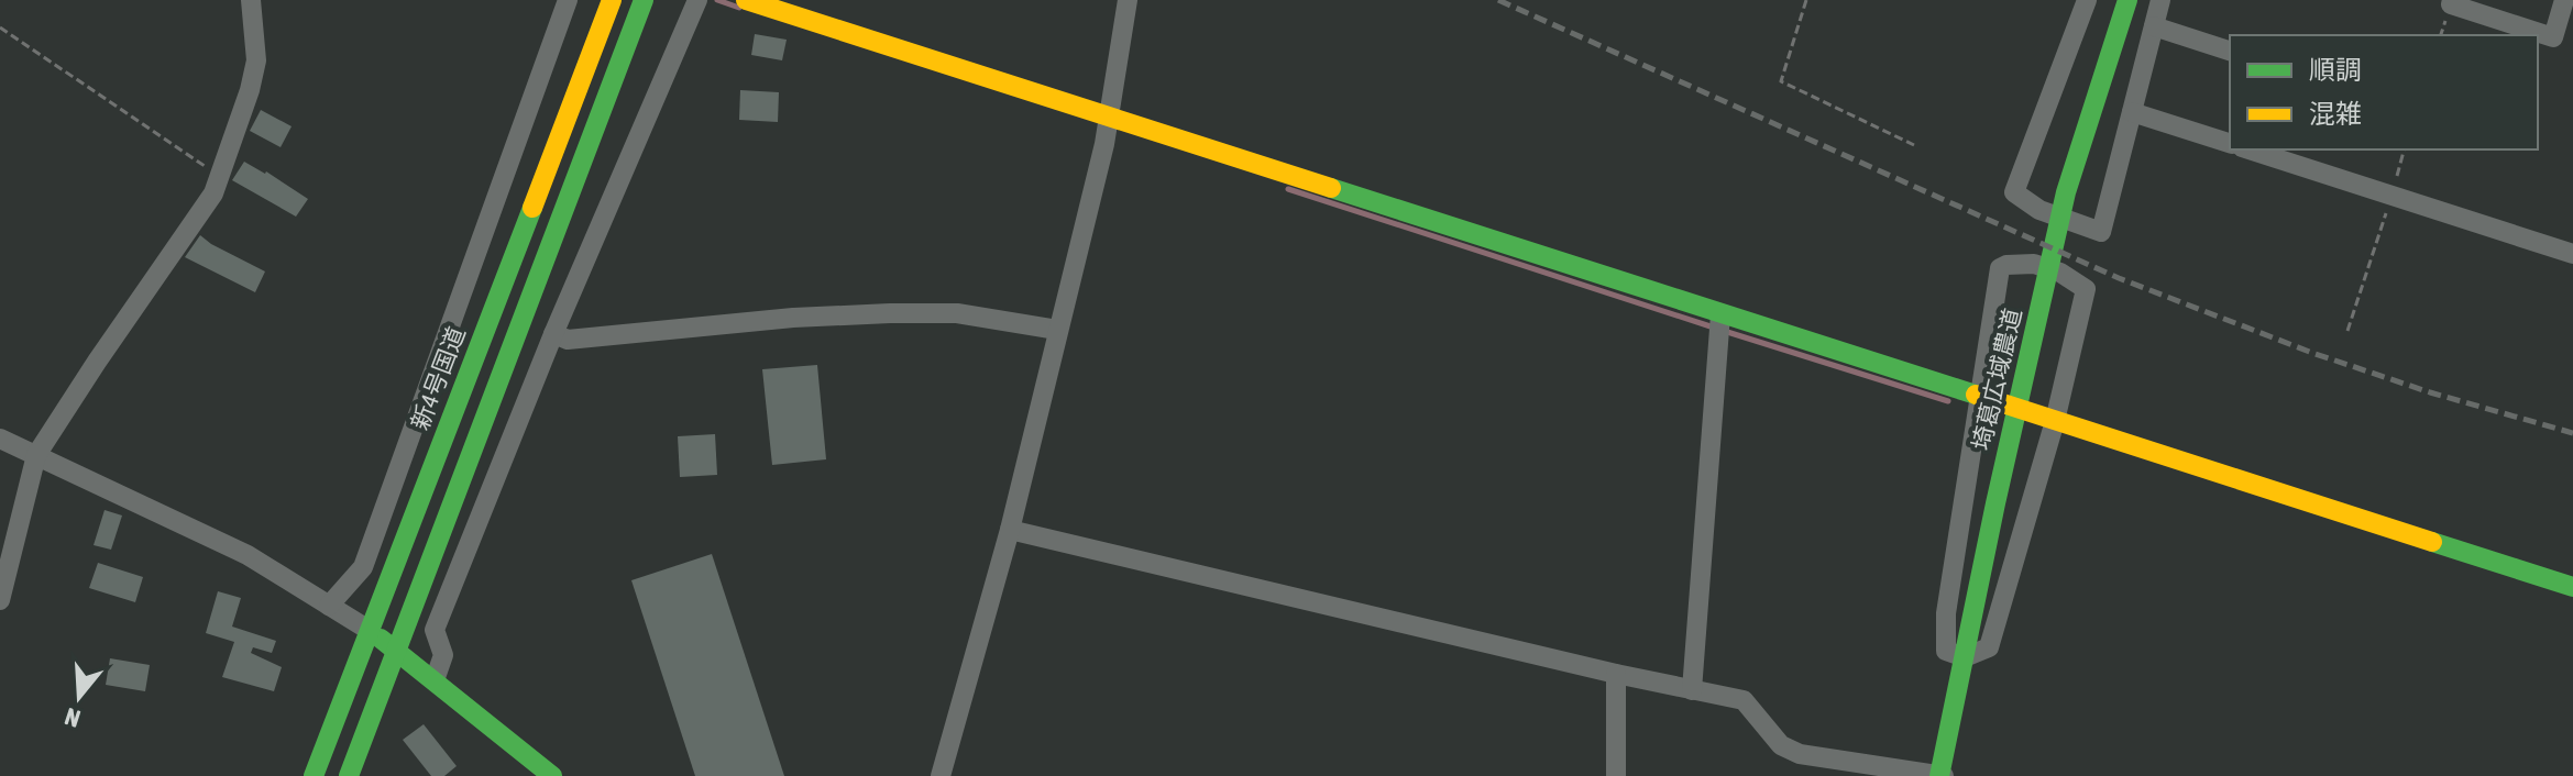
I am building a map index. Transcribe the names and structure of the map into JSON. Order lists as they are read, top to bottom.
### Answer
{
  "streets": {
    "main road": ["新4号国道", "埼葛広域農道"]
  },
  "legend": ["順調", "混雑"],
  "north": "bottom"
}
